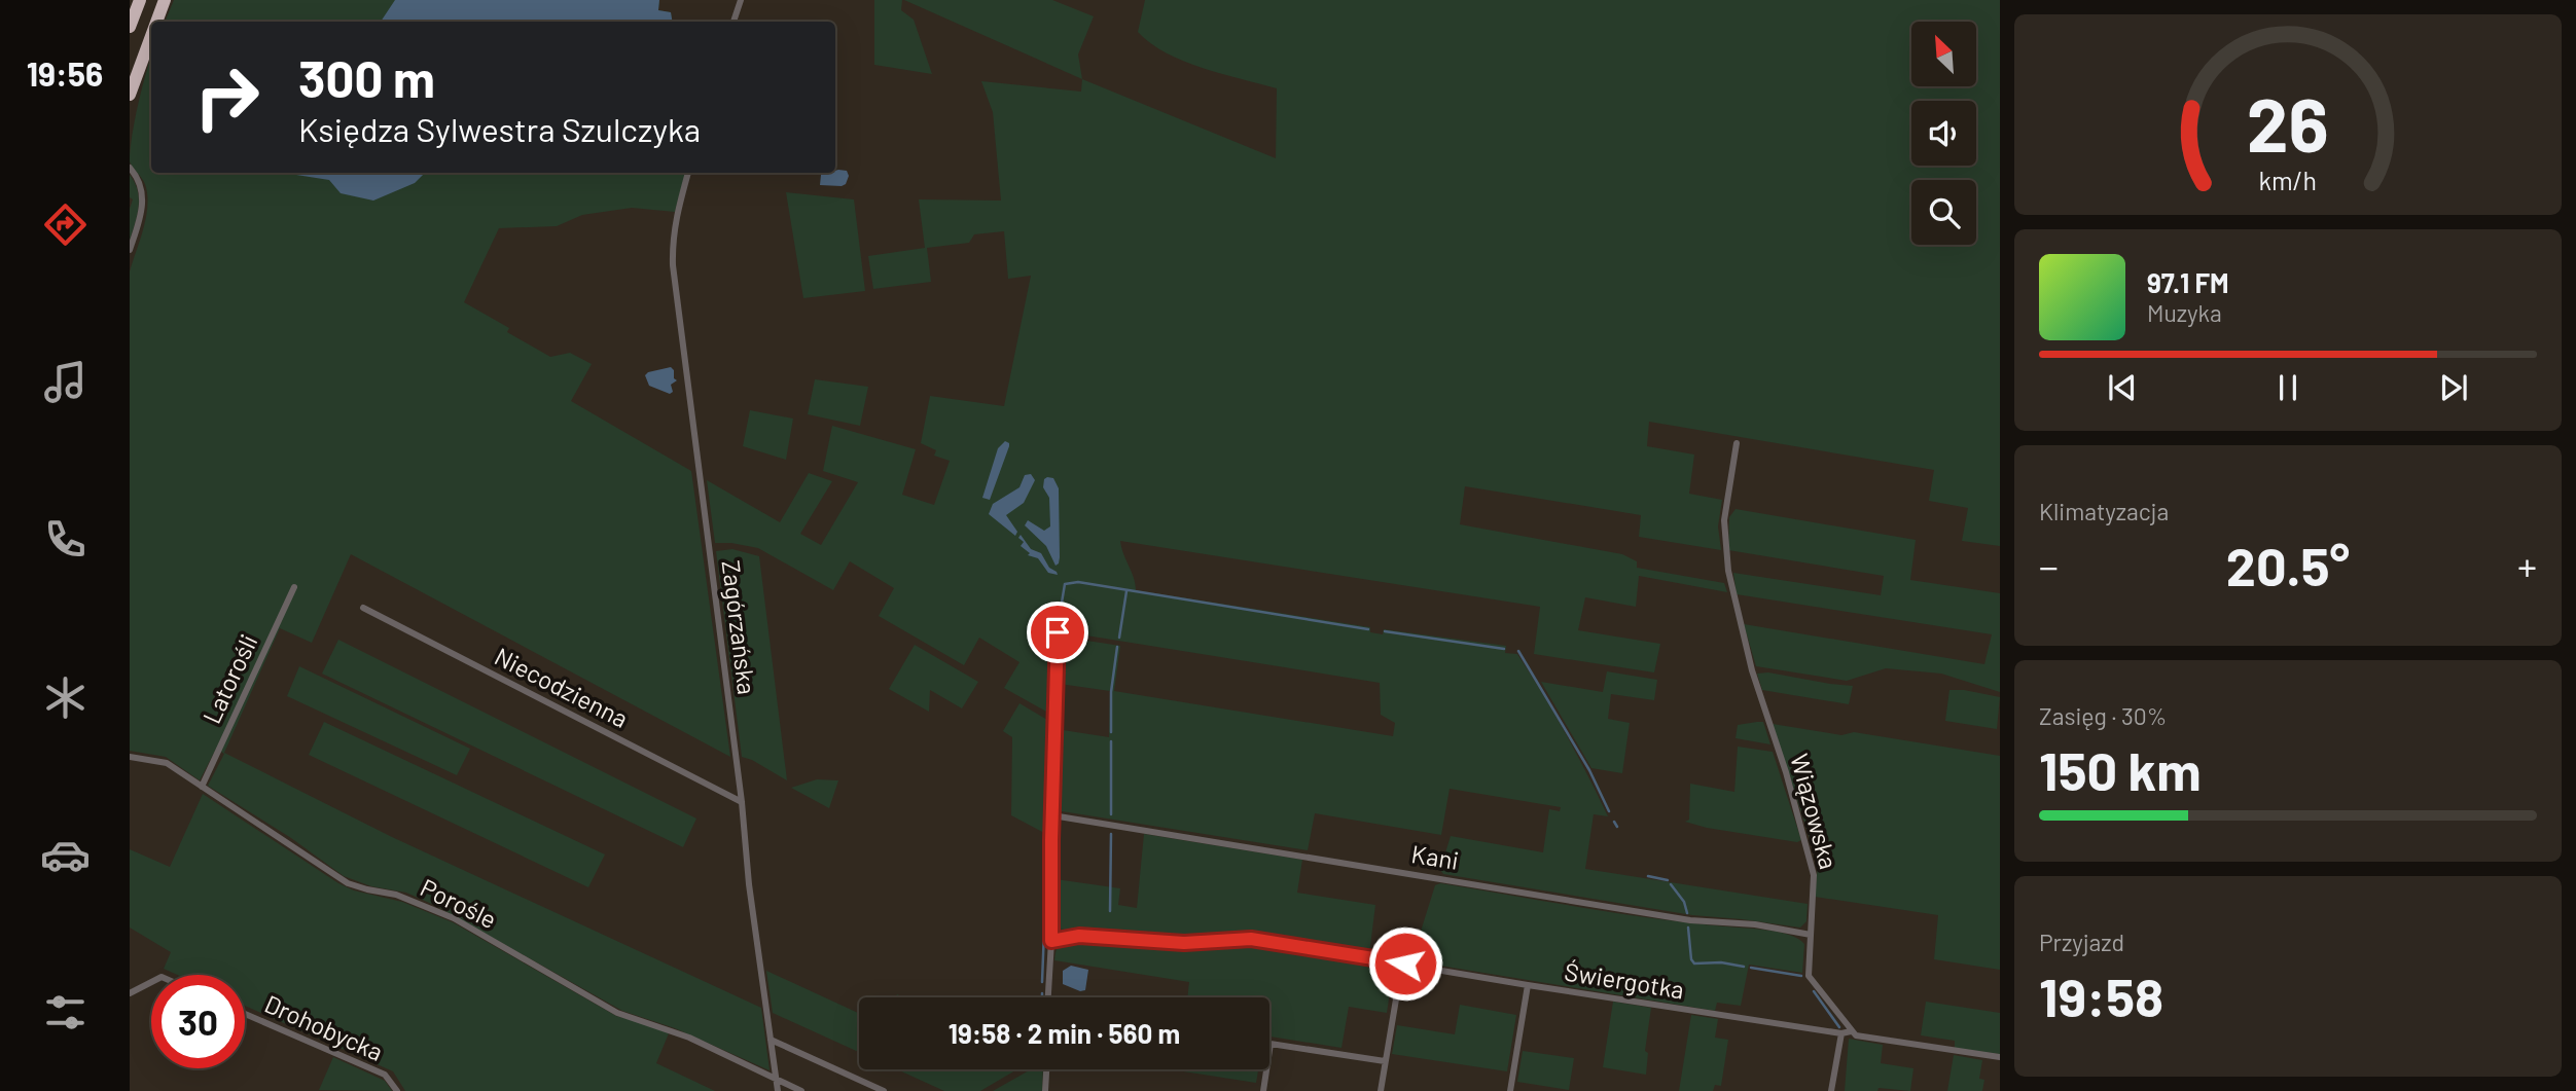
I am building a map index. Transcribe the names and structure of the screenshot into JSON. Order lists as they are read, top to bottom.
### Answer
{
  "streets": {
    "street": [
      "Zagórzańska",
      "Latorośli",
      "Niecodzienna",
      "Wiązowska",
      "Kani",
      "Porośle",
      "Świergotka",
      "Drohobycka"
    ]
  },
  "crossings": [
    ["Zagórzańska", "Niecodzienna"],
    ["Zagórzańska", "Porośle"],
    ["Latorośli", "Porośle"],
    ["Wiązowska", "Kani"]
  ],
  "north": "top left",
  "page": {
    "tabs": "19:56",
    "turn": ["300 m", "Księdza Sylwestra Szulczyka"],
    "song": ["97.1 FM", "Muzyka"],
    "tile": [
      "Klimatyzacja",
      ["Zasięg · 30%", "150 km"],
      ["Przyjazd", "19:58"]
    ],
    "heat": ["−", "20.5°", "+"],
    "limit": "30",
    "trip": "19:58 · 2 min · 560 m",
    "gauge": ["26", "km/h"]
  }
}
